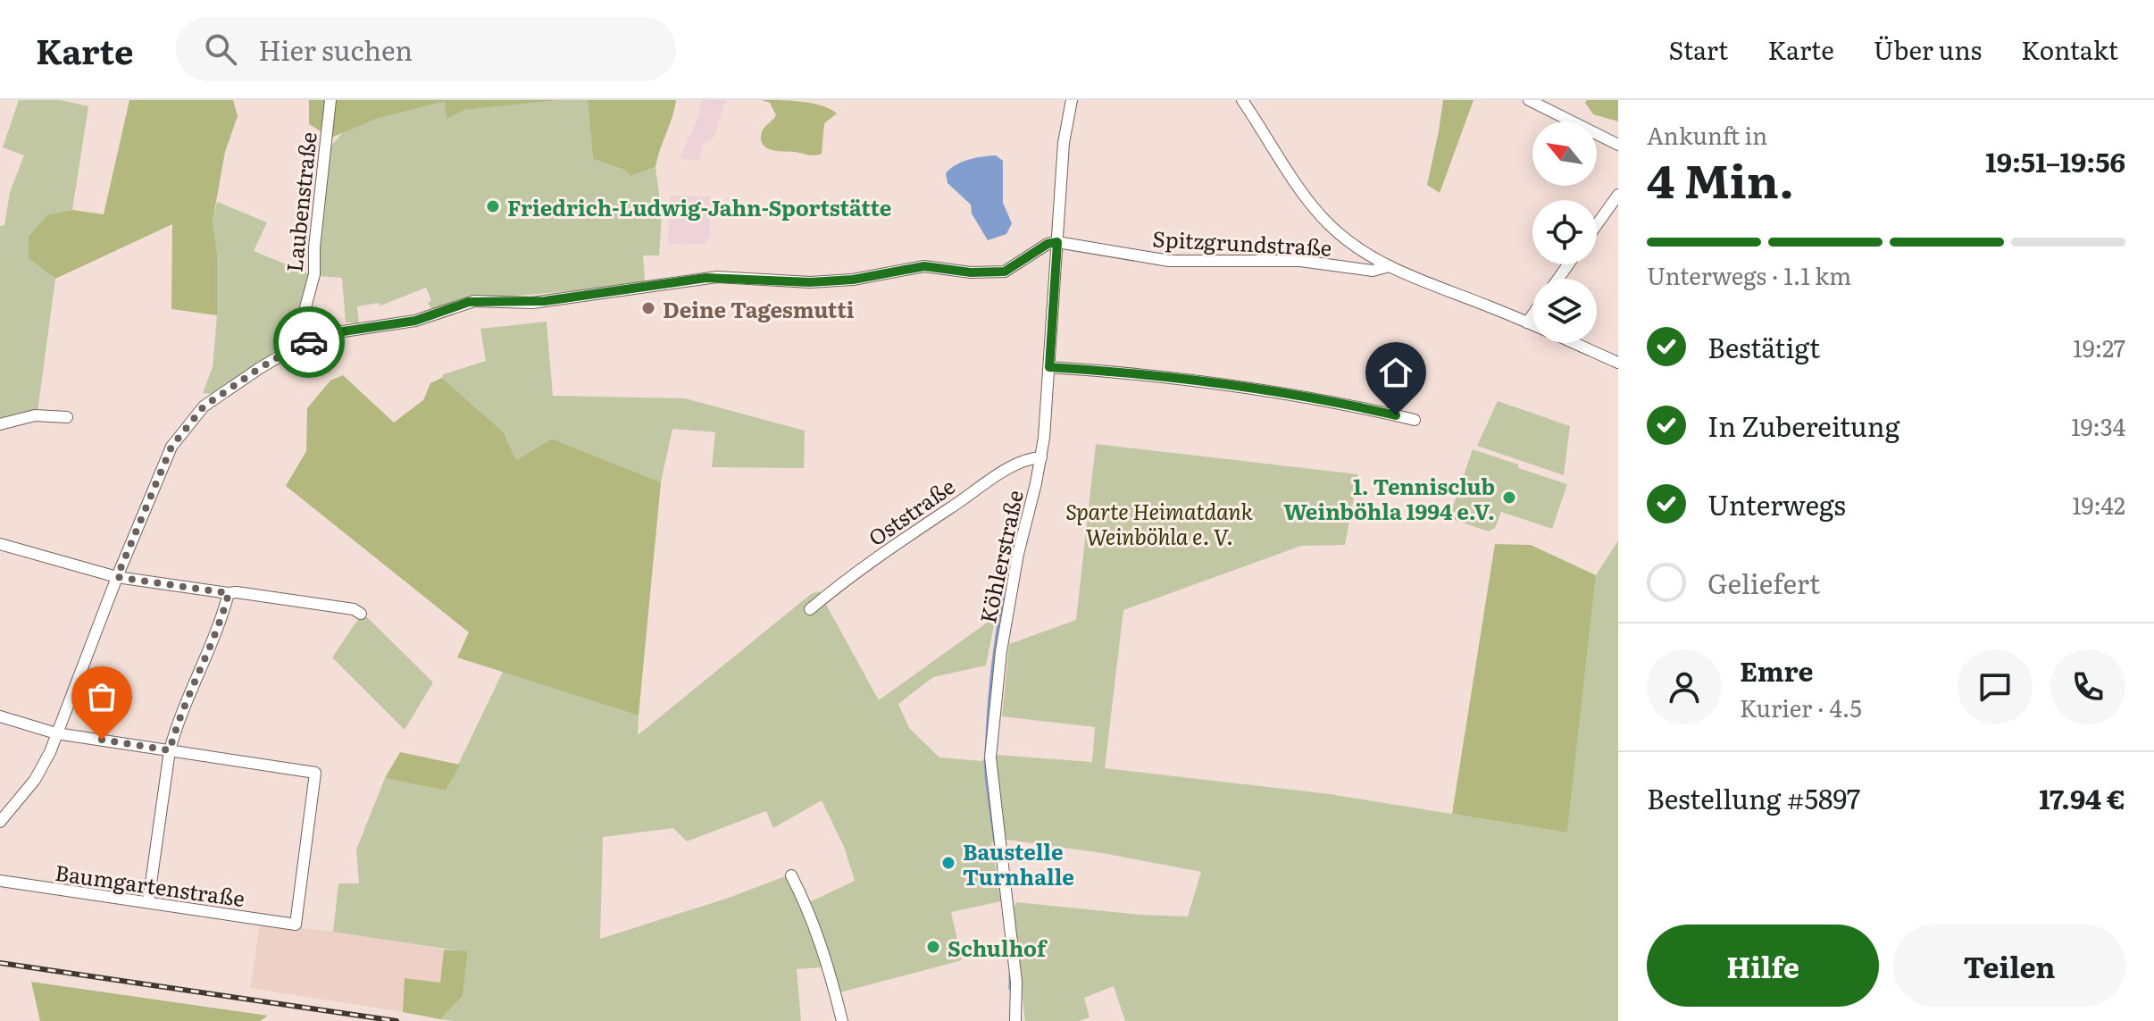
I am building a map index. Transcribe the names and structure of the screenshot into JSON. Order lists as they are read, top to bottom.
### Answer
{
  "streets": {
    "street": [
      "Laubenstraße",
      "Spitzgrundstraße",
      "Oststraße",
      "Köhlerstraße",
      "Baumgartenstraße"
    ]
  },
  "crossings": [
    ["Spitzgrundstraße", "Köhlerstraße"],
    ["Oststraße", "Köhlerstraße"]
  ],
  "parks": ["Sparte Heimatdank Weinböhla e. V."],
  "places": [
    "Friedrich-Ludwig-Jahn-Sportstätte",
    "Deine Tagesmutti",
    "1. Tennisclub Weinböhla 1994 e.V.",
    "Baustelle Turnhalle",
    "Schulhof"
  ],
  "north": "top left",
  "page": {
    "header": "Karte",
    "search": "Hier suchen",
    "nav": [
      "Start",
      "Karte",
      "Über uns",
      "Kontakt"
    ],
    "heading": ["4 Min.", "Ankunft in", "19:51–19:56"],
    "panel": [
      "Emre",
      "Kurier · 4.5",
      "Bestellung #5897",
      "17.94 €"
    ],
    "bar": "Unterwegs · 1.1 km",
    "list": [
      ["Bestätigt", "19:27"],
      ["In Zubereitung", "19:34"],
      ["Unterwegs", "19:42"],
      "Geliefert"
    ],
    "buttons": ["Hilfe", "Teilen"]
  }
}
